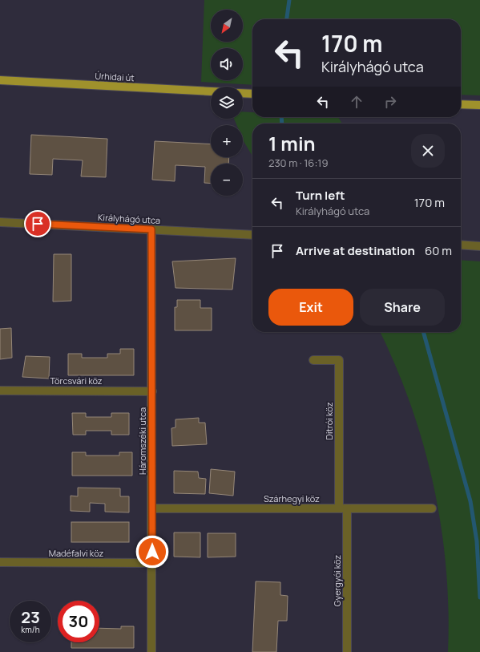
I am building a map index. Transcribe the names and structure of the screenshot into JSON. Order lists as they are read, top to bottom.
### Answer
{
  "streets": {
    "main road": ["Úrhidai út"],
    "street": [
      "Királyhágó utca",
      "Törcsvári köz",
      "Ditrói köz",
      "Háromszéki utca",
      "Szárhegyi köz",
      "Madéfalvi köz",
      "Gyergyói köz"
    ]
  },
  "crossings": [
    ["Királyhágó utca", "Háromszéki utca"],
    ["Törcsvári köz", "Háromszéki utca"],
    ["Ditrói köz", "Szárhegyi köz"],
    ["Ditrói köz", "Gyergyói köz"],
    ["Háromszéki utca", "Szárhegyi köz"],
    ["Háromszéki utca", "Madéfalvi köz"],
    ["Szárhegyi köz", "Gyergyói köz"]
  ],
  "north": "bottom left",
  "page": {
    "map_buttons": ["+", "−"],
    "turn": ["170 m", "Királyhágó utca"],
    "heading": ["1 min", "230 m · 16:19"],
    "list": [
      {
        "name": "Turn left",
        "note": "Királyhágó utca",
        "value": "170 m"
      },
      {
        "name": "Arrive at destination",
        "value": "60 m"
      }
    ],
    "buttons": ["Exit", "Share"],
    "speed": "23 km/h",
    "limit": "30"
  }
}
